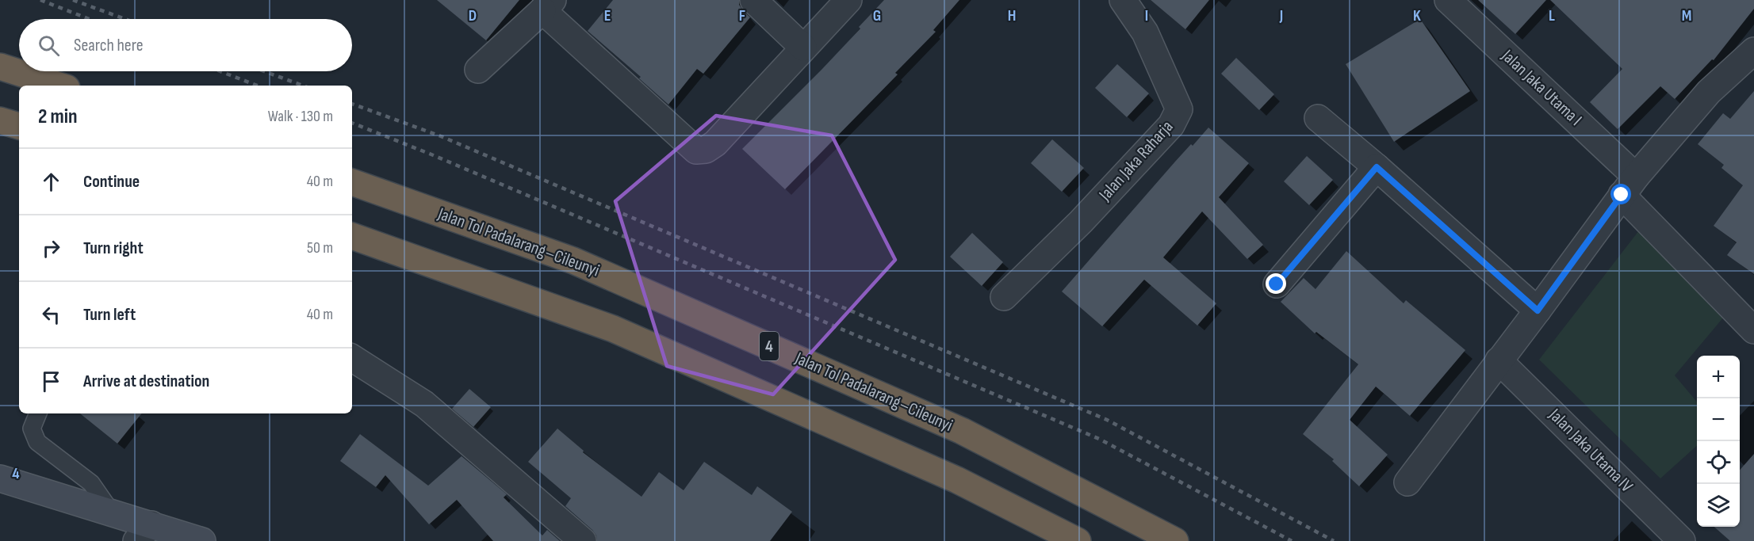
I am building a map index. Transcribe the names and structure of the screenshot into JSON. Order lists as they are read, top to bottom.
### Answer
{
  "streets": {
    "highway": ["Jalan Tol Padalarang–Cileunyi", "4"],
    "street": ["Jalan Jaka Utama I", "Jalan Jaka Raharja", "Jalan Jaka Utama IV"]
  },
  "page": {
    "search": "Search here",
    "heading": ["2 min", "Walk · 130 m"],
    "list": [
      ["Continue", "40 m"],
      ["Turn right", "50 m"],
      ["Turn left", "40 m"],
      "Arrive at destination"
    ],
    "map_buttons": ["+", "−"]
  },
  "grid": {
    "columns": [
      "D",
      "E",
      "F",
      "G",
      "H",
      "I",
      "J",
      "K",
      "L",
      "M"
    ],
    "rows": ["4"]
  }
}
